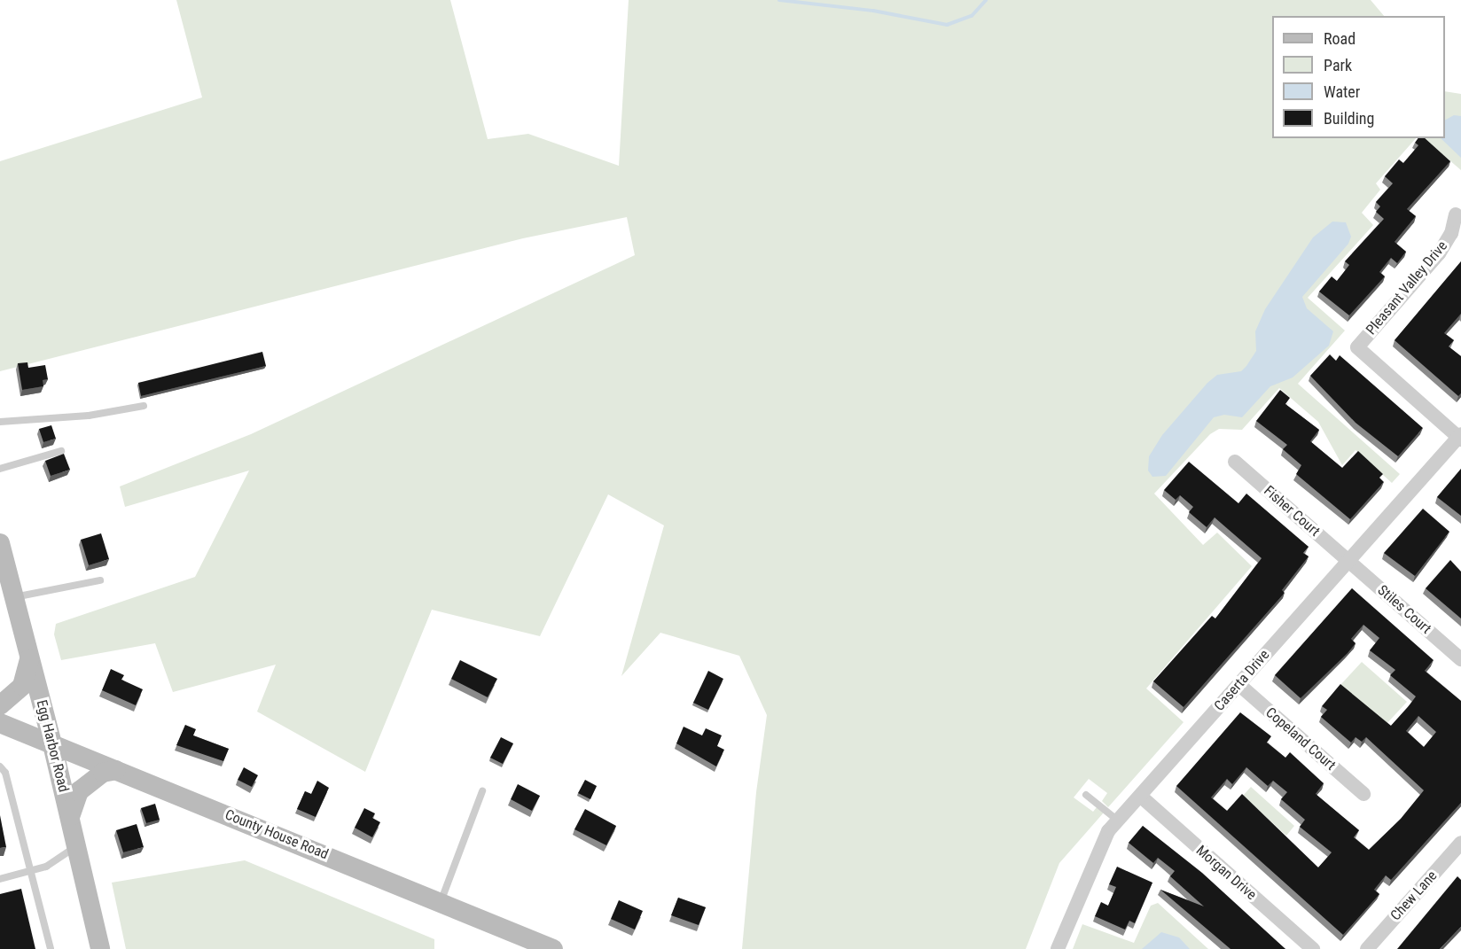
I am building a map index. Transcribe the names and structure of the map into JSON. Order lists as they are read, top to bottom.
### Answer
{
  "streets": {
    "street": [
      "Pleasant Valley Drive",
      "Fisher Court",
      "Stiles Court",
      "Caserta Drive",
      "Copeland Court",
      "Egg Harbor Road",
      "County House Road",
      "Morgan Drive",
      "Chew Lane"
    ]
  },
  "crossings": [
    ["Pleasant Valley Drive", "Caserta Drive"],
    ["Fisher Court", "Stiles Court"],
    ["Fisher Court", "Caserta Drive"],
    ["Stiles Court", "Caserta Drive"],
    ["Caserta Drive", "Copeland Court"],
    ["Caserta Drive", "Morgan Drive"],
    ["Egg Harbor Road", "County House Road"]
  ],
  "legend": [
    "Road",
    "Park",
    "Water",
    "Building"
  ]
}
